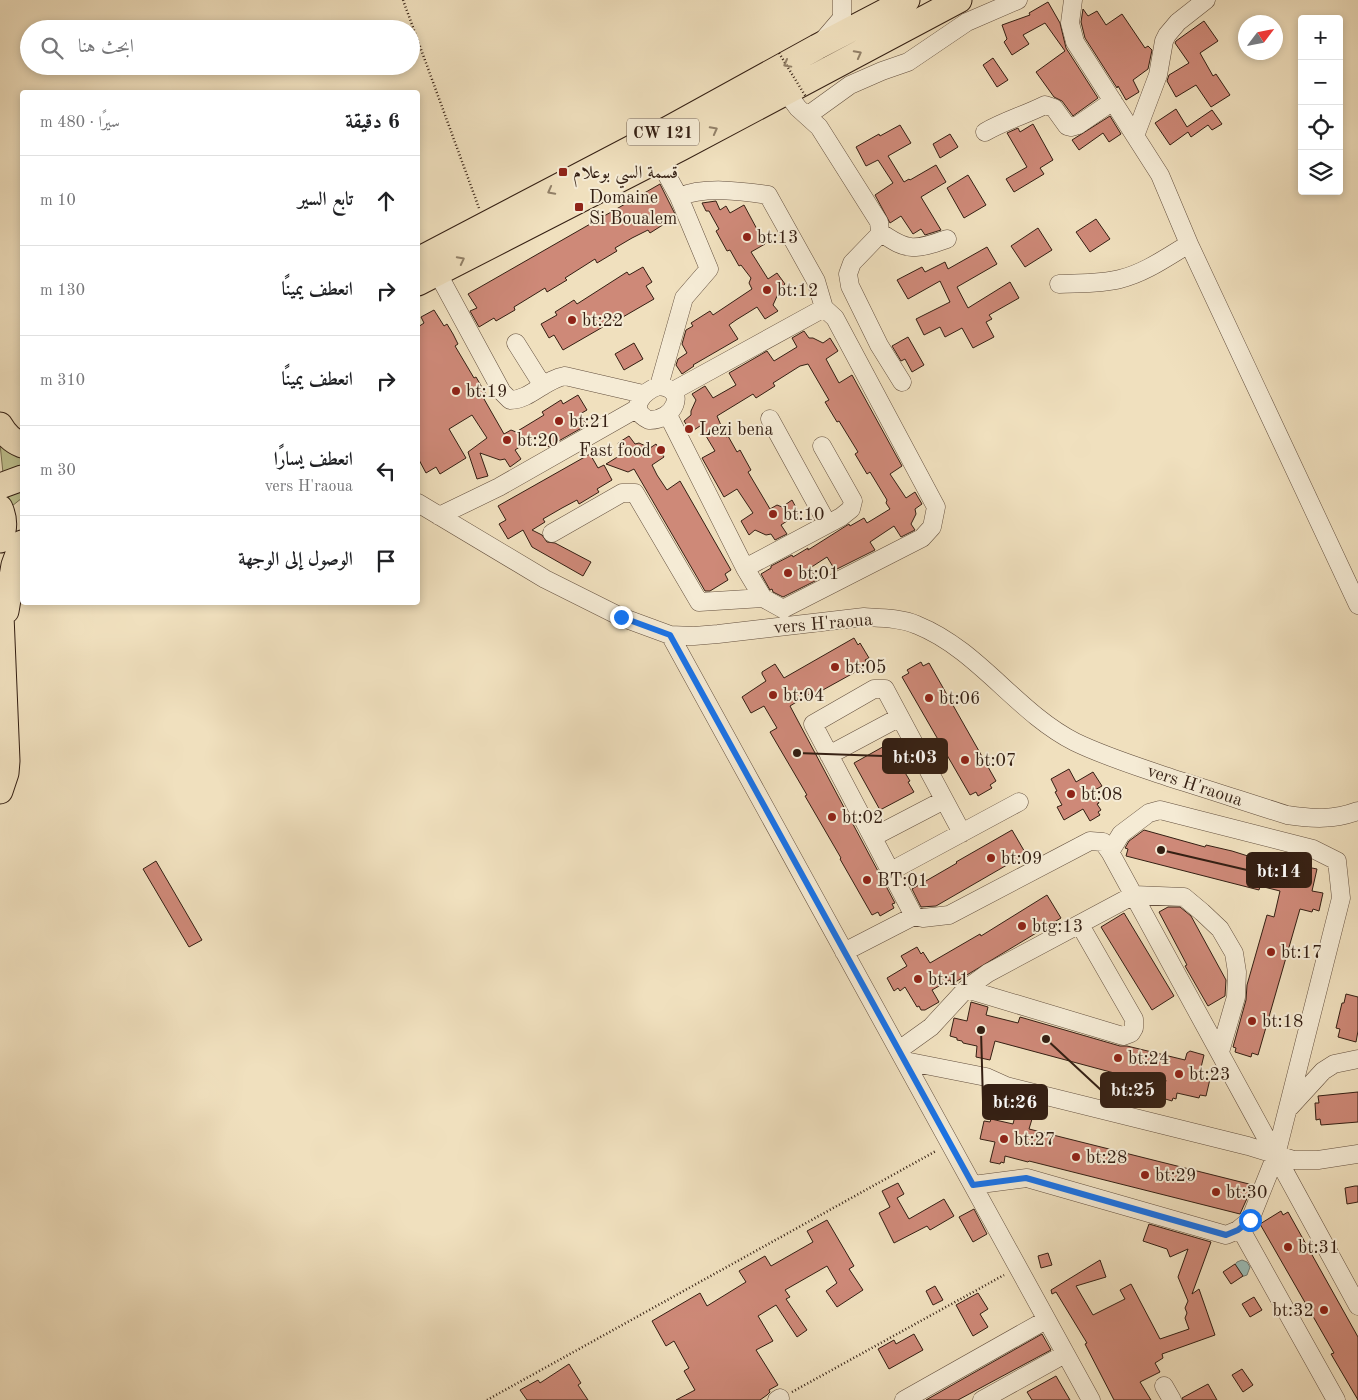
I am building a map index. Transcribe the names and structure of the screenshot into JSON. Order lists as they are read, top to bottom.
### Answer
{
  "streets": {
    "highway": ["CW 121"],
    "street": ["vers H'raoua"]
  },
  "places": {
    "transit": ["قسمة السي بوعلام", "Domaine Si Boualem"],
    "other": [
      "bt:13",
      "bt:12",
      "bt:22",
      "bt:19",
      "bt:21",
      "Lezi bena",
      "bt:20",
      "Fast food",
      "bt:10",
      "bt:01",
      "bt:05",
      "bt:04",
      "bt:06",
      "bt:03",
      "bt:07",
      "bt:08",
      "bt:02",
      "bt:14",
      "bt:09",
      "BT:01",
      "btg:13",
      "bt:17",
      "bt:11",
      "bt:18",
      "bt:26",
      "bt:25",
      "bt:24",
      "bt:23",
      "bt:27",
      "bt:28",
      "bt:29",
      "bt:30",
      "bt:31",
      "bt:32"
    ]
  },
  "north": "top right",
  "page": {
    "map_buttons": ["+", "−"],
    "search": "ابحث هنا",
    "heading": ["6 دقيقة", "سيرًا · 480 m"],
    "list": [
      ["تابع السير", "10 m"],
      ["انعطف يمينًا", "130 m"],
      ["انعطف يمينًا", "310 m"],
      ["انعطف يسارًا", "vers H'raoua", "30 m"],
      "الوصول إلى الوجهة"
    ]
  }
}
